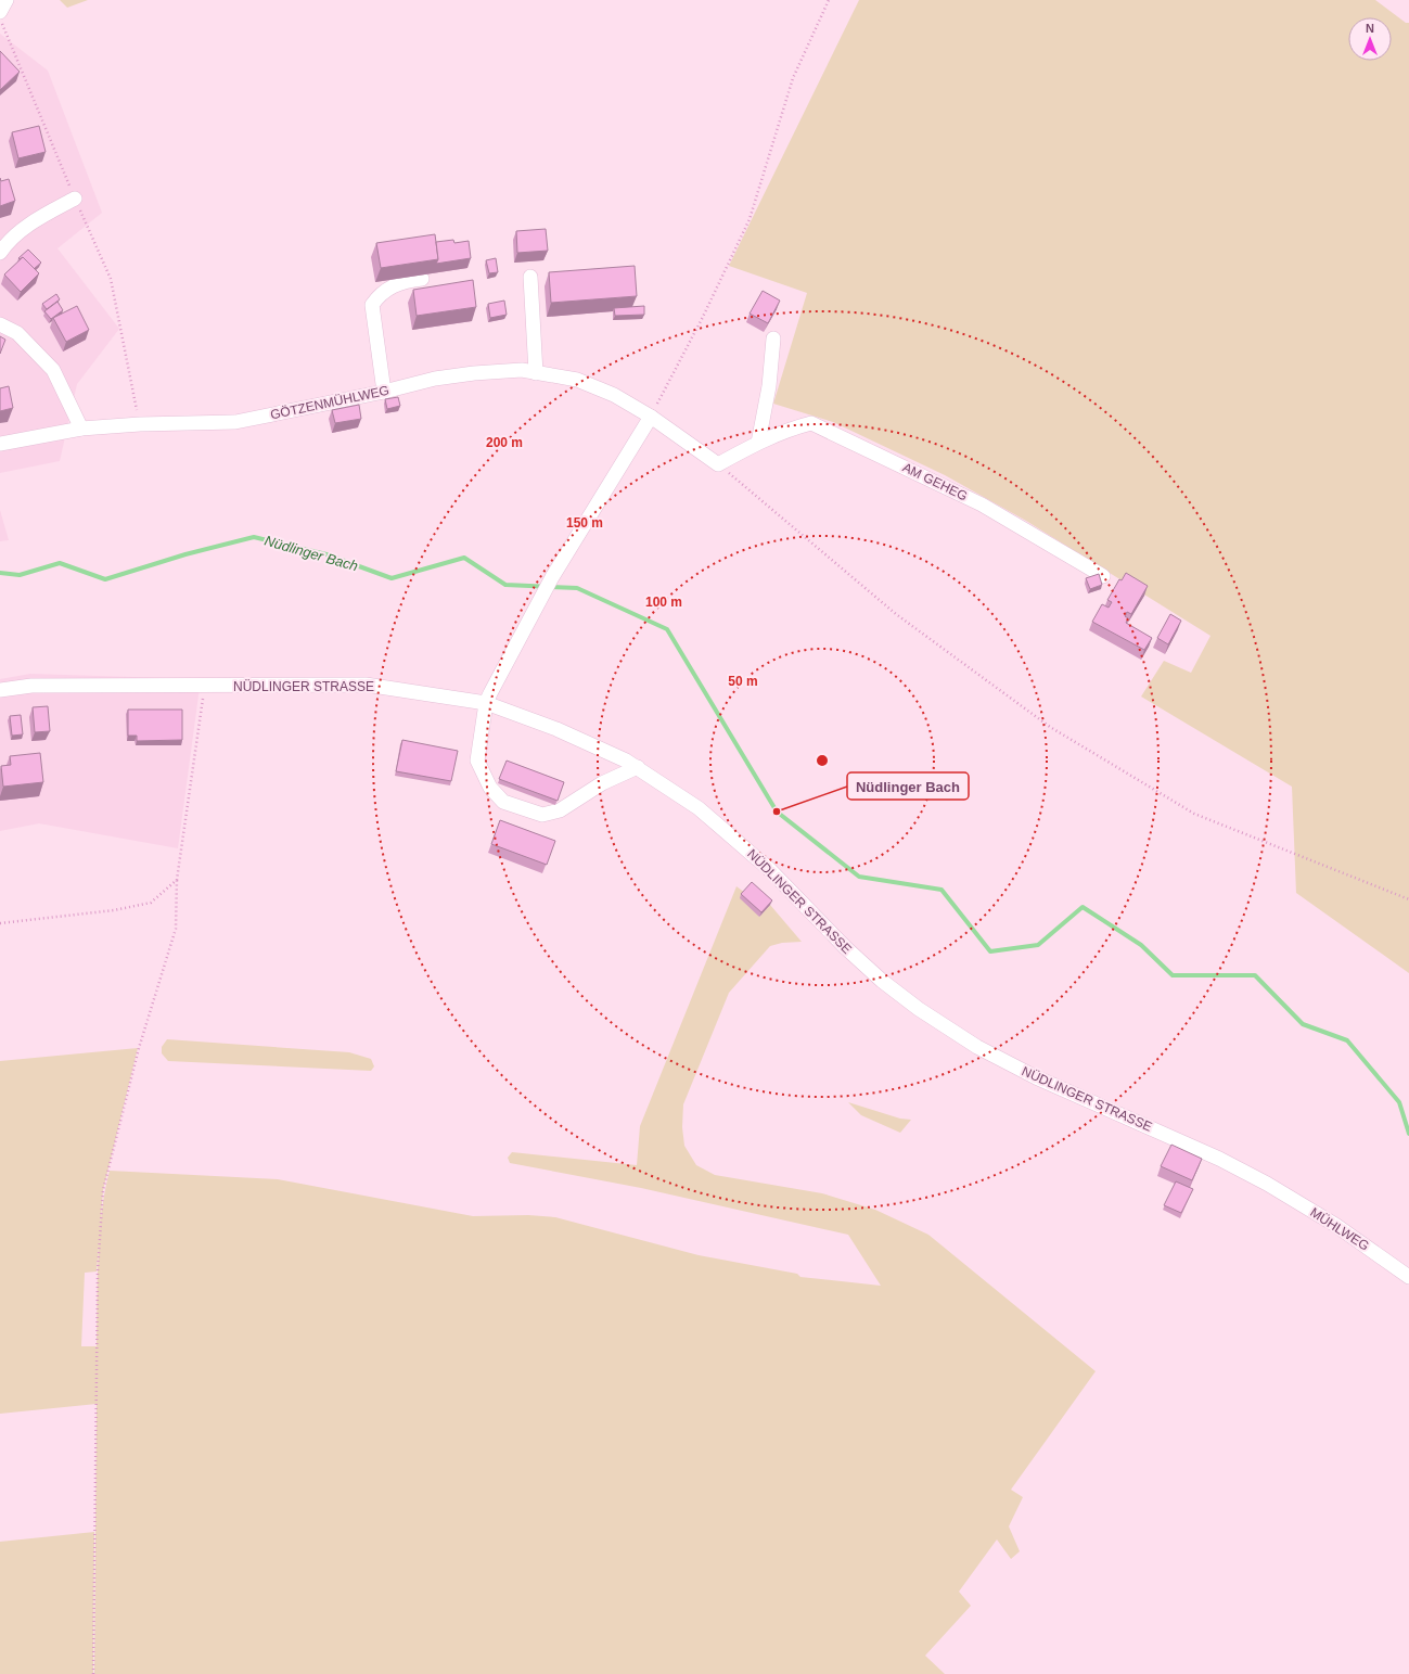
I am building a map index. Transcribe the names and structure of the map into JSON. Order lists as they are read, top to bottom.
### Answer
{
  "streets": {
    "street": [
      "GÖTZENMÜHLWEG",
      "AM GEHEG",
      "NÜDLINGER STRASSE",
      "MÜHLWEG"
    ]
  },
  "crossings": [
    ["GÖTZENMÜHLWEG", "AM GEHEG"],
    ["NÜDLINGER STRASSE", "MÜHLWEG"]
  ],
  "water": ["Nüdlinger Bach"],
  "places": ["Nüdlinger Bach"],
  "north": "top",
  "rings": [
    "200 m",
    "150 m",
    "100 m",
    "50 m"
  ]
}
